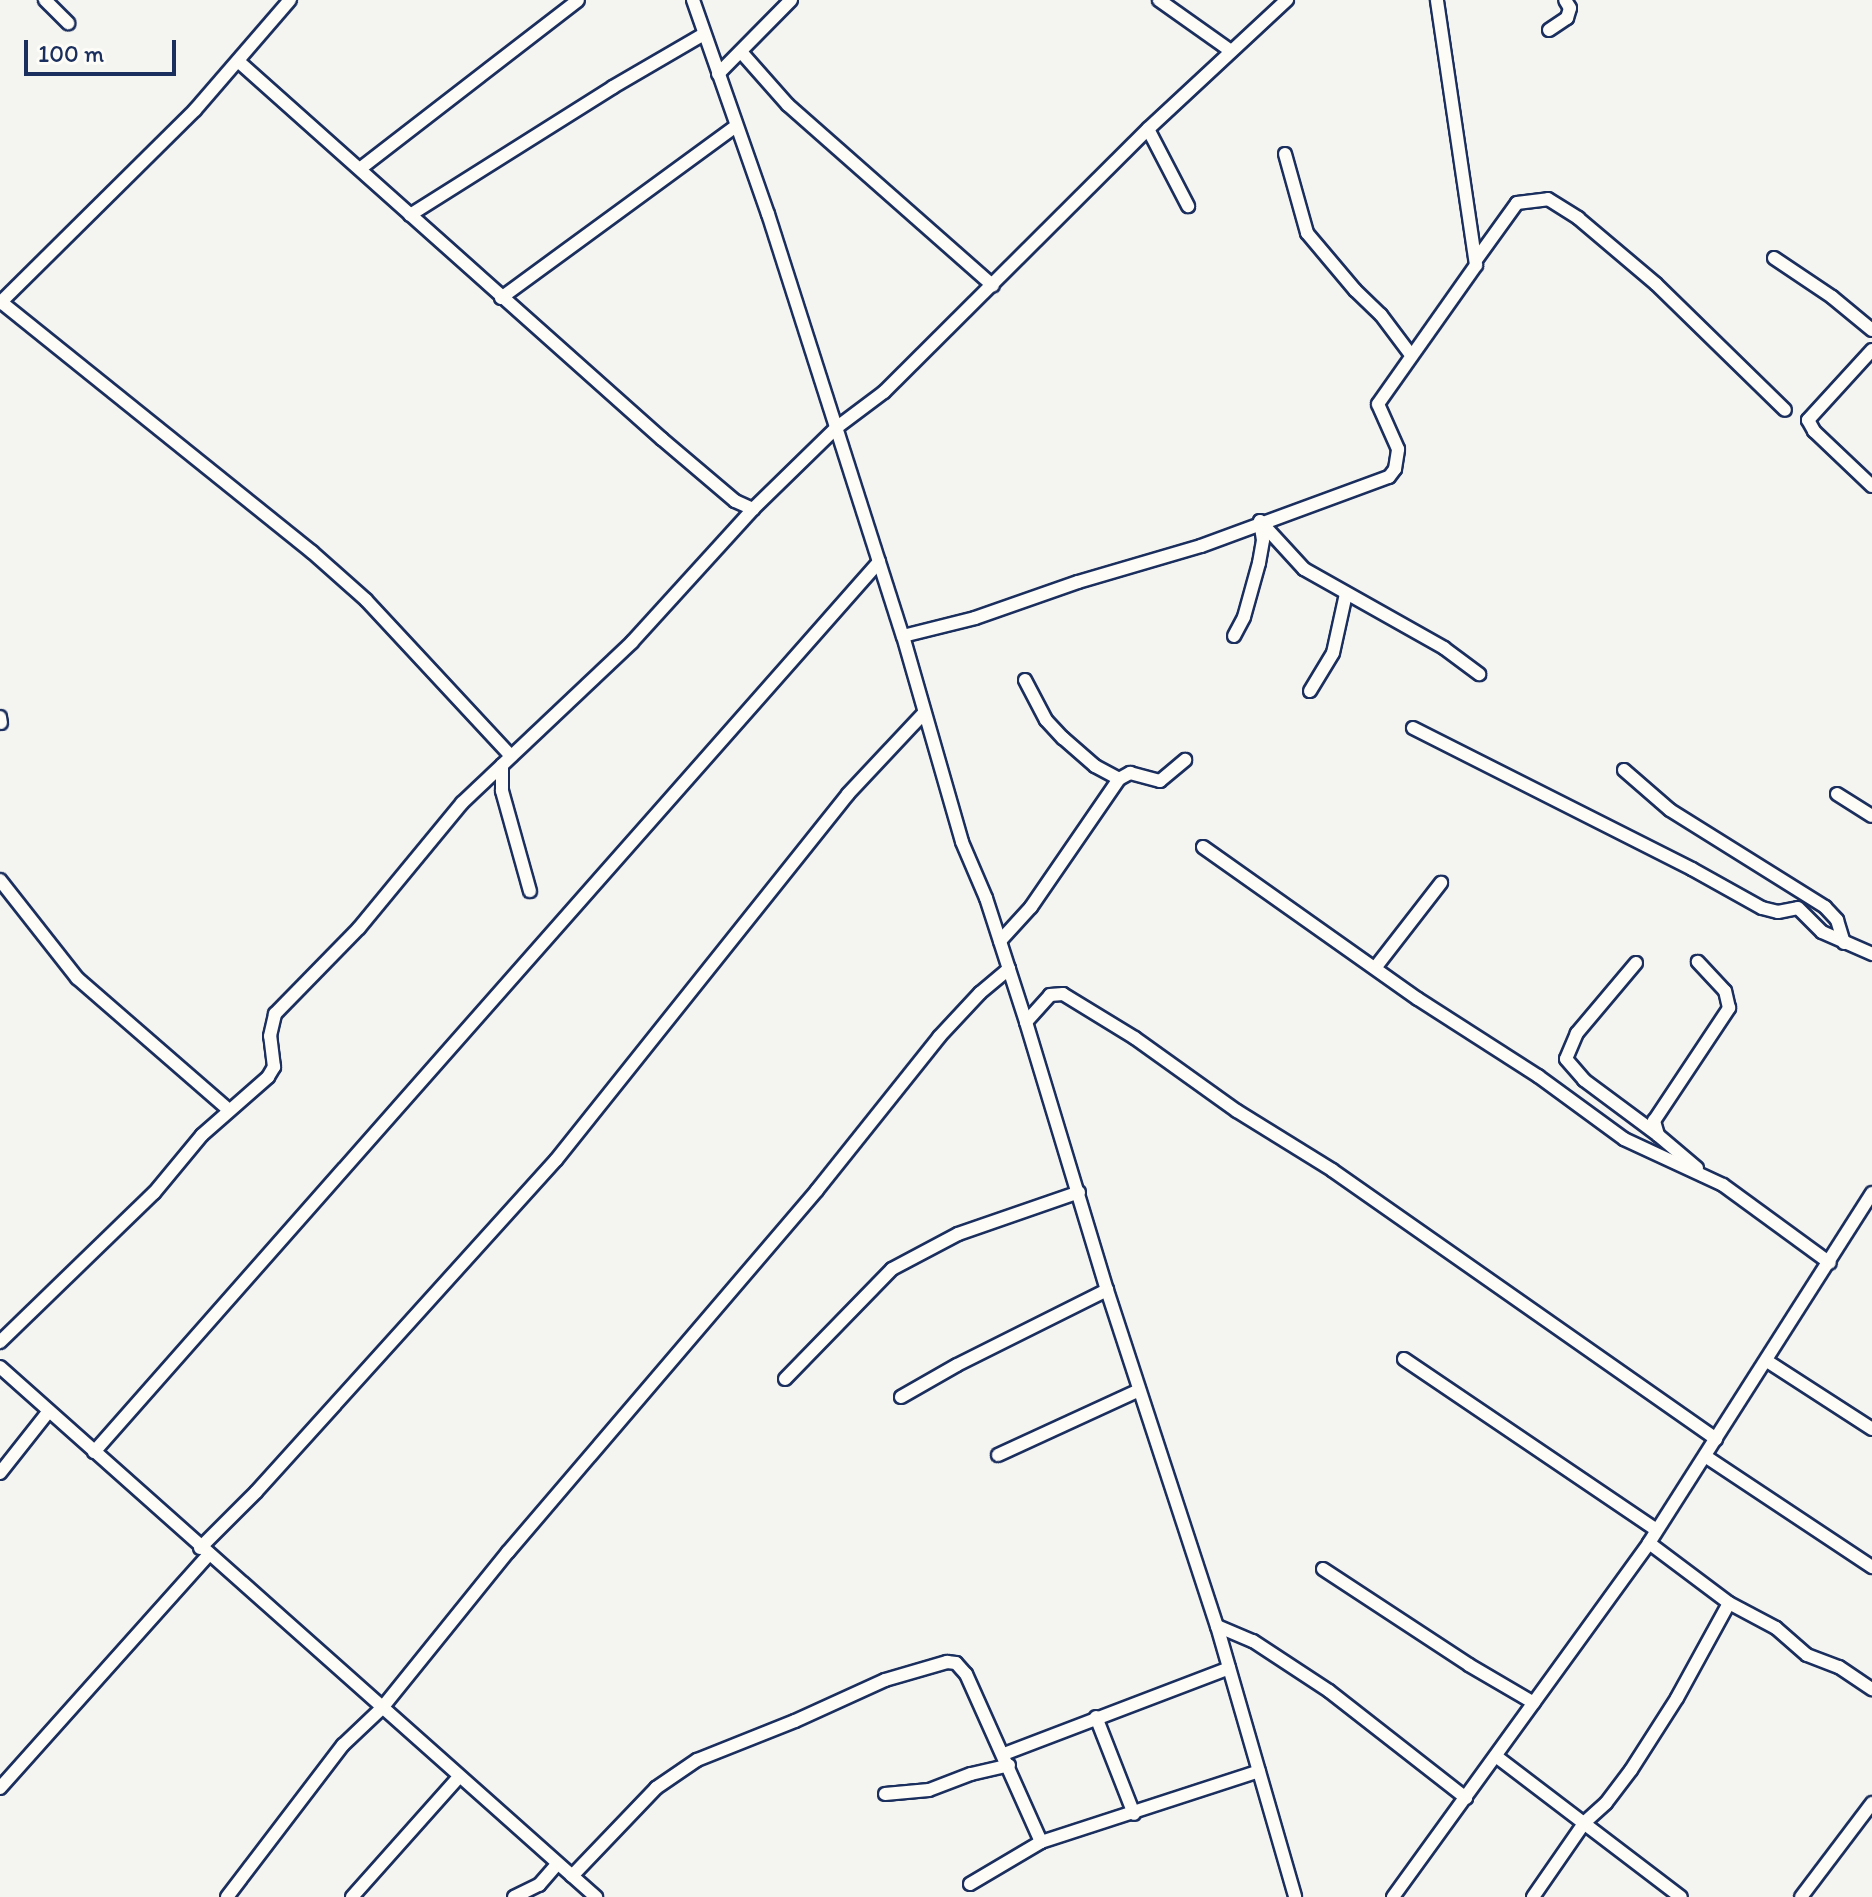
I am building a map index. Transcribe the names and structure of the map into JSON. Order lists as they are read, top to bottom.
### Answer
{
  "scale_bar": "100 m"
}
